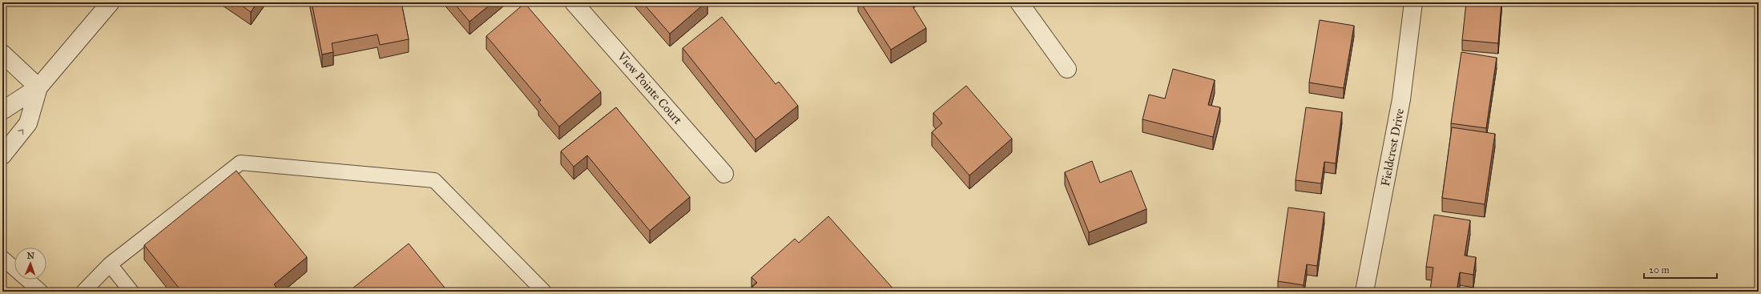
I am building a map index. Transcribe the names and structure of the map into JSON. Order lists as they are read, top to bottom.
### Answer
{
  "streets": {
    "street": ["View Pointe Court", "Fieldcrest Drive"]
  },
  "scale_bar": "20 m",
  "north": "top"
}
